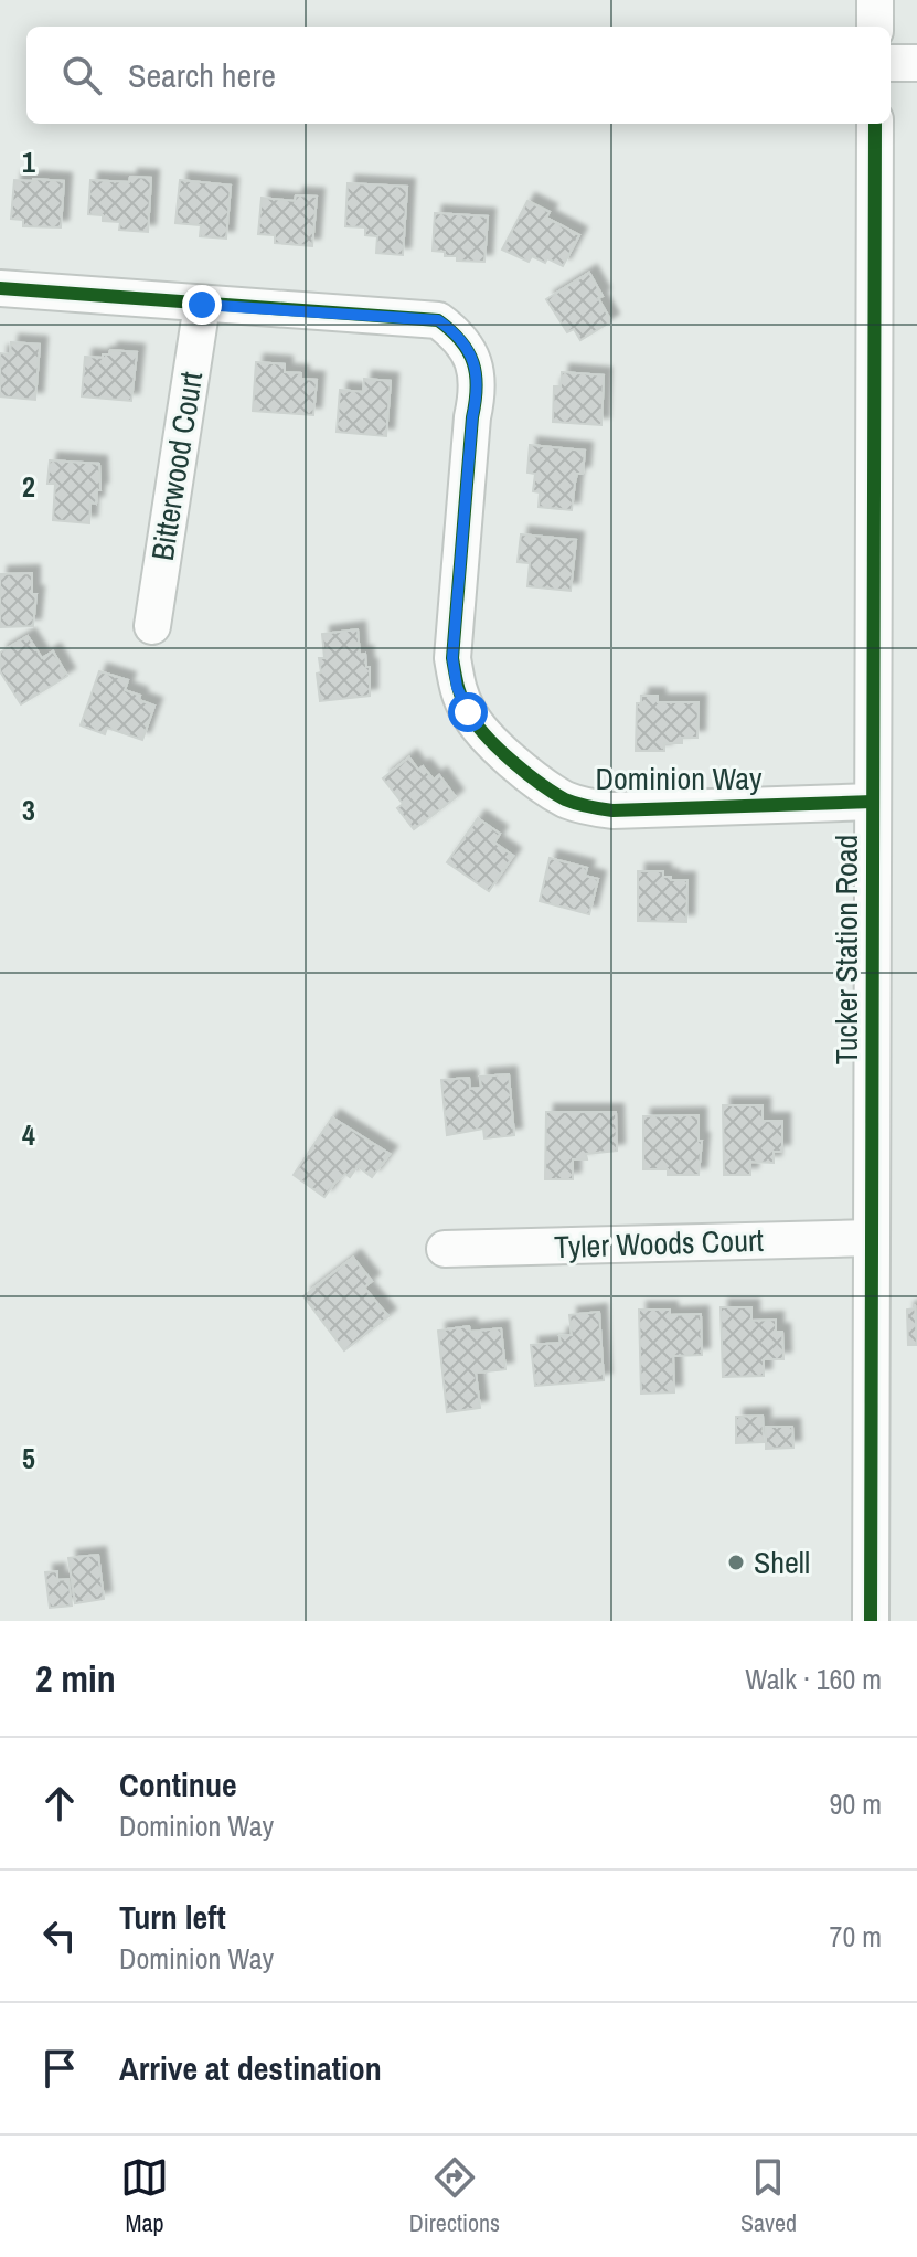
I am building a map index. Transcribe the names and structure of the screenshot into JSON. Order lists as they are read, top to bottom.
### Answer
{
  "streets": {
    "street": [
      "Bitterwood Court",
      "Dominion Way",
      "Tucker Station Road",
      "Tyler Woods Court"
    ]
  },
  "crossings": [
    ["Bitterwood Court", "Dominion Way"],
    ["Dominion Way", "Tucker Station Road"],
    ["Tucker Station Road", "Tyler Woods Court"]
  ],
  "places": ["Shell"],
  "page": {
    "search": "Search here",
    "heading": ["2 min", "Walk · 160 m"],
    "list": [
      ["Continue", "Dominion Way", "90 m"],
      ["Turn left", "Dominion Way", "70 m"],
      "Arrive at destination"
    ],
    "nav": ["Map", "Directions", "Saved"]
  },
  "grid": {
    "rows": [
      "1",
      "2",
      "3",
      "4",
      "5"
    ]
  }
}
